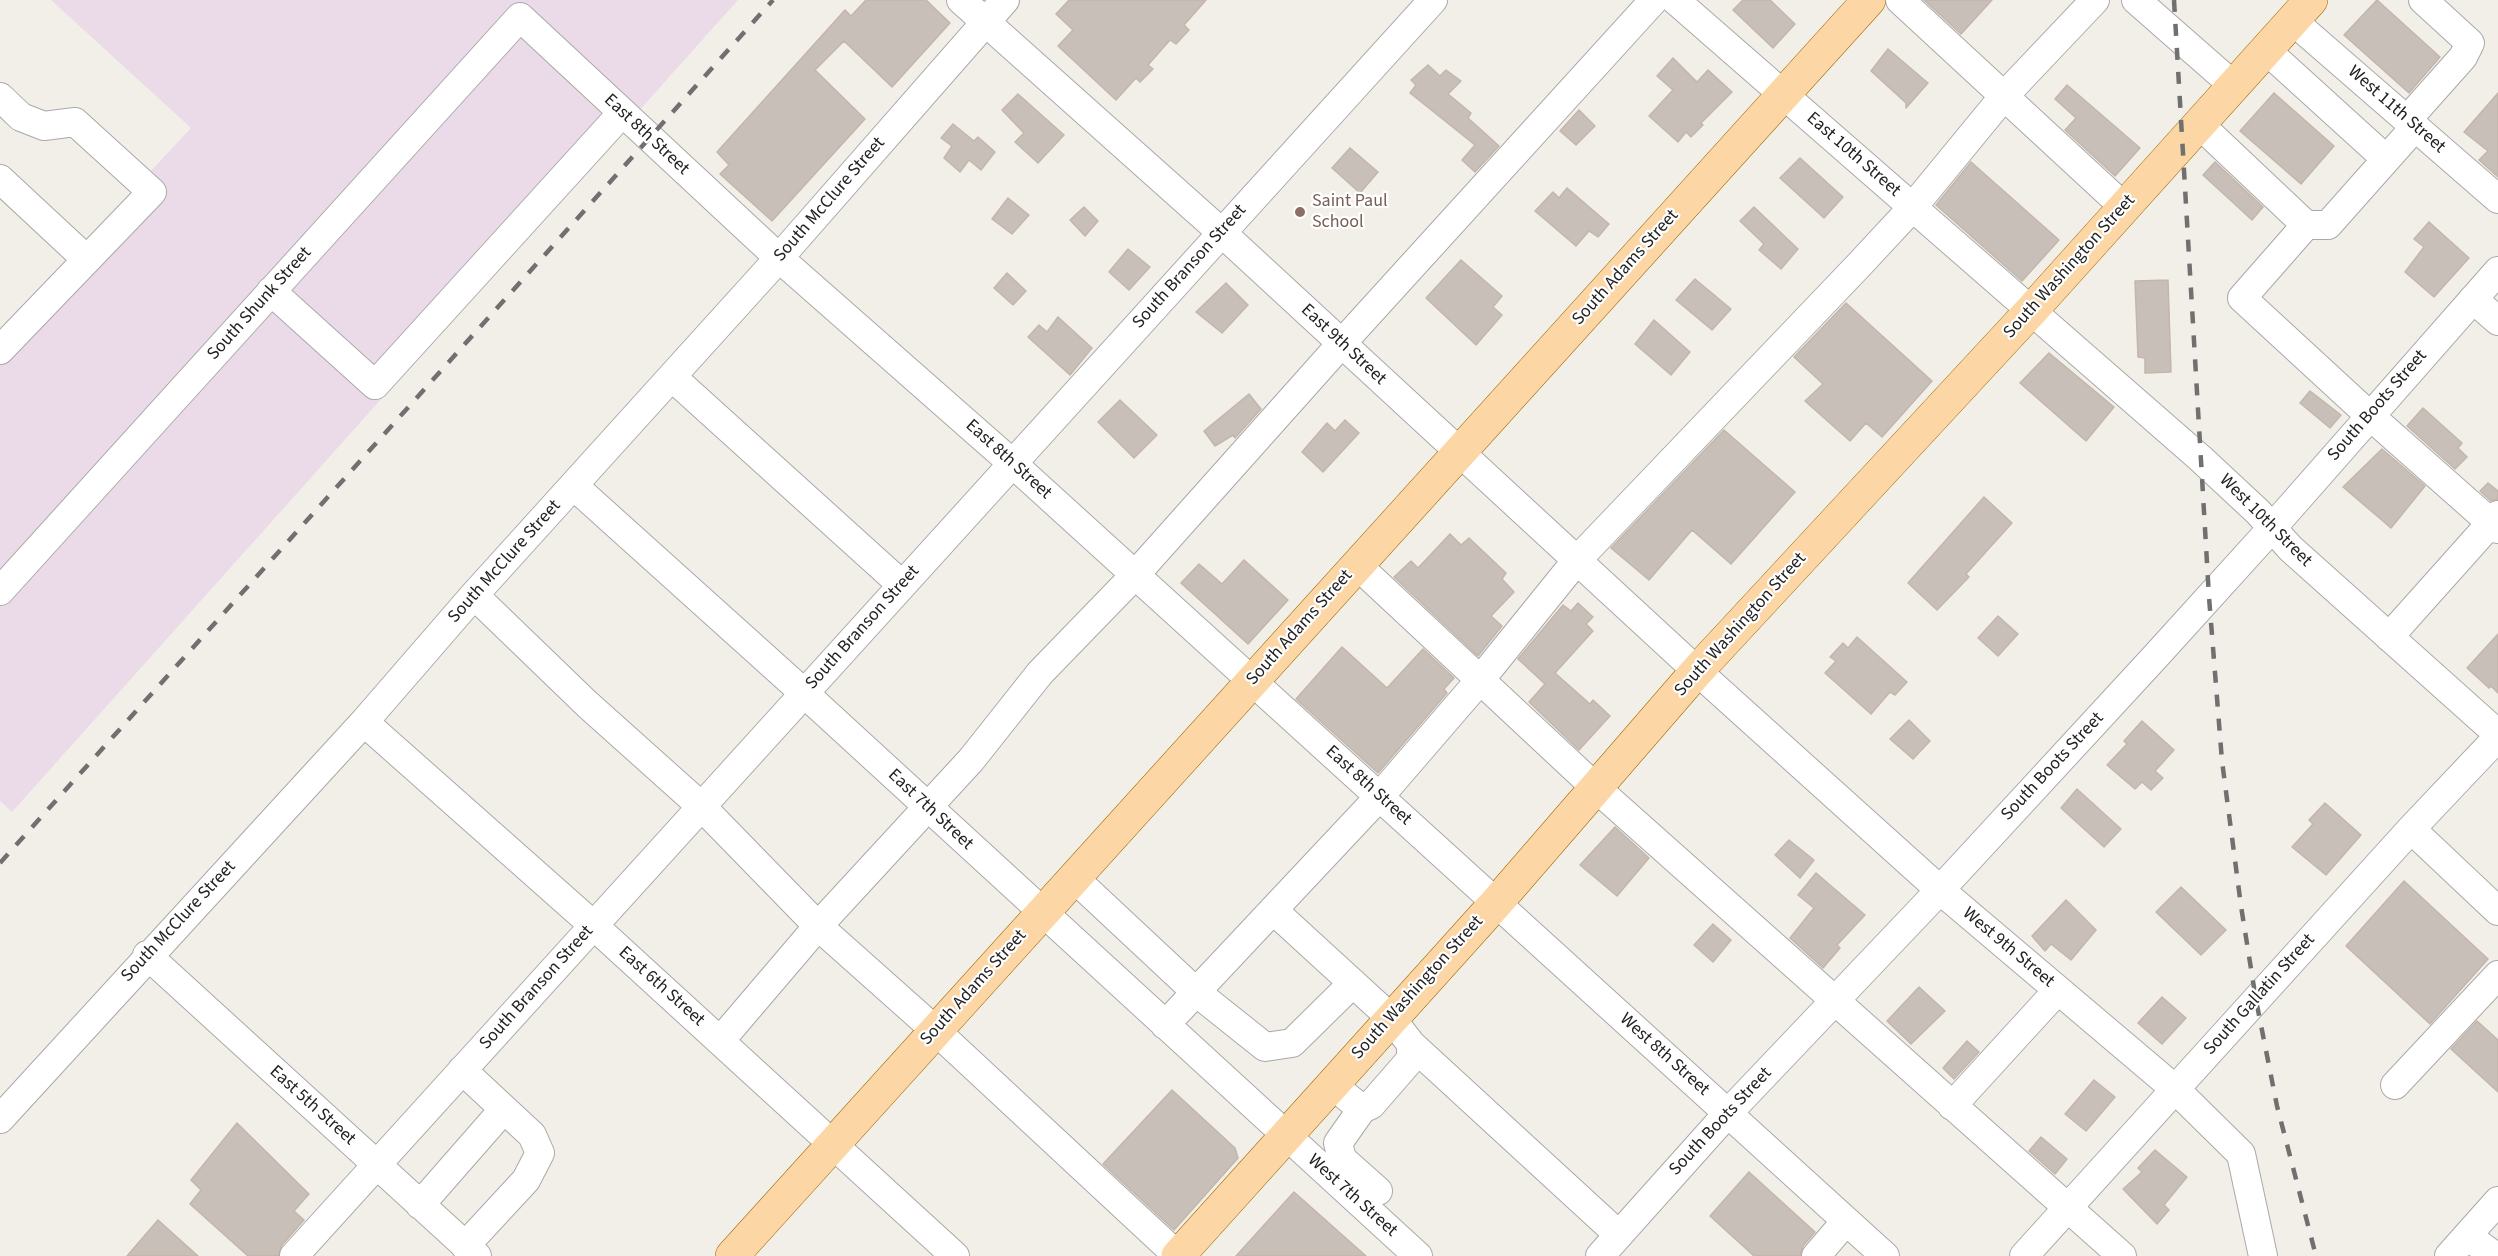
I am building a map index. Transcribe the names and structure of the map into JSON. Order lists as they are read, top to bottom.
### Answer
{
  "streets": {
    "main road": ["South Washington Street", "South Adams Street"],
    "street": [
      "West 11th Street",
      "East 8th Street",
      "East 10th Street",
      "South McClure Street",
      "South Branson Street",
      "South Shunk Street",
      "East 9th Street",
      "South Boots Street",
      "West 10th Street",
      "East 7th Street",
      "West 9th Street",
      "East 6th Street",
      "South Gallatin Street",
      "West 8th Street",
      "East 5th Street",
      "West 7th Street"
    ]
  },
  "crossings": [
    ["West 11th Street", "South Washington Street"],
    ["East 8th Street", "South McClure Street"],
    ["East 8th Street", "South Branson Street"],
    ["East 8th Street", "South Washington Street"],
    ["East 8th Street", "South Adams Street"],
    ["East 8th Street", "South Shunk Street"],
    ["East 8th Street", "West 8th Street"],
    ["East 10th Street", "South Washington Street"],
    ["East 10th Street", "South Adams Street"],
    ["East 10th Street", "West 10th Street"],
    ["South McClure Street", "East 9th Street"],
    ["South McClure Street", "East 7th Street"],
    ["South McClure Street", "East 6th Street"],
    ["South McClure Street", "East 5th Street"],
    ["South Branson Street", "East 9th Street"],
    ["South Branson Street", "East 7th Street"],
    ["South Branson Street", "East 6th Street"],
    ["South Branson Street", "East 5th Street"],
    ["South Washington Street", "East 9th Street"],
    ["South Washington Street", "West 10th Street"],
    ["South Washington Street", "East 7th Street"],
    ["South Washington Street", "West 9th Street"],
    ["South Washington Street", "West 8th Street"],
    ["South Washington Street", "West 7th Street"],
    ["South Adams Street", "East 9th Street"],
    ["South Adams Street", "East 7th Street"],
    ["South Adams Street", "East 6th Street"],
    ["East 9th Street", "West 9th Street"],
    ["South Boots Street", "West 10th Street"],
    ["South Boots Street", "West 9th Street"],
    ["South Boots Street", "West 8th Street"],
    ["West 10th Street", "South Gallatin Street"],
    ["East 7th Street", "West 7th Street"],
    ["West 9th Street", "South Gallatin Street"]
  ],
  "places": ["Saint Paul School"]
}
